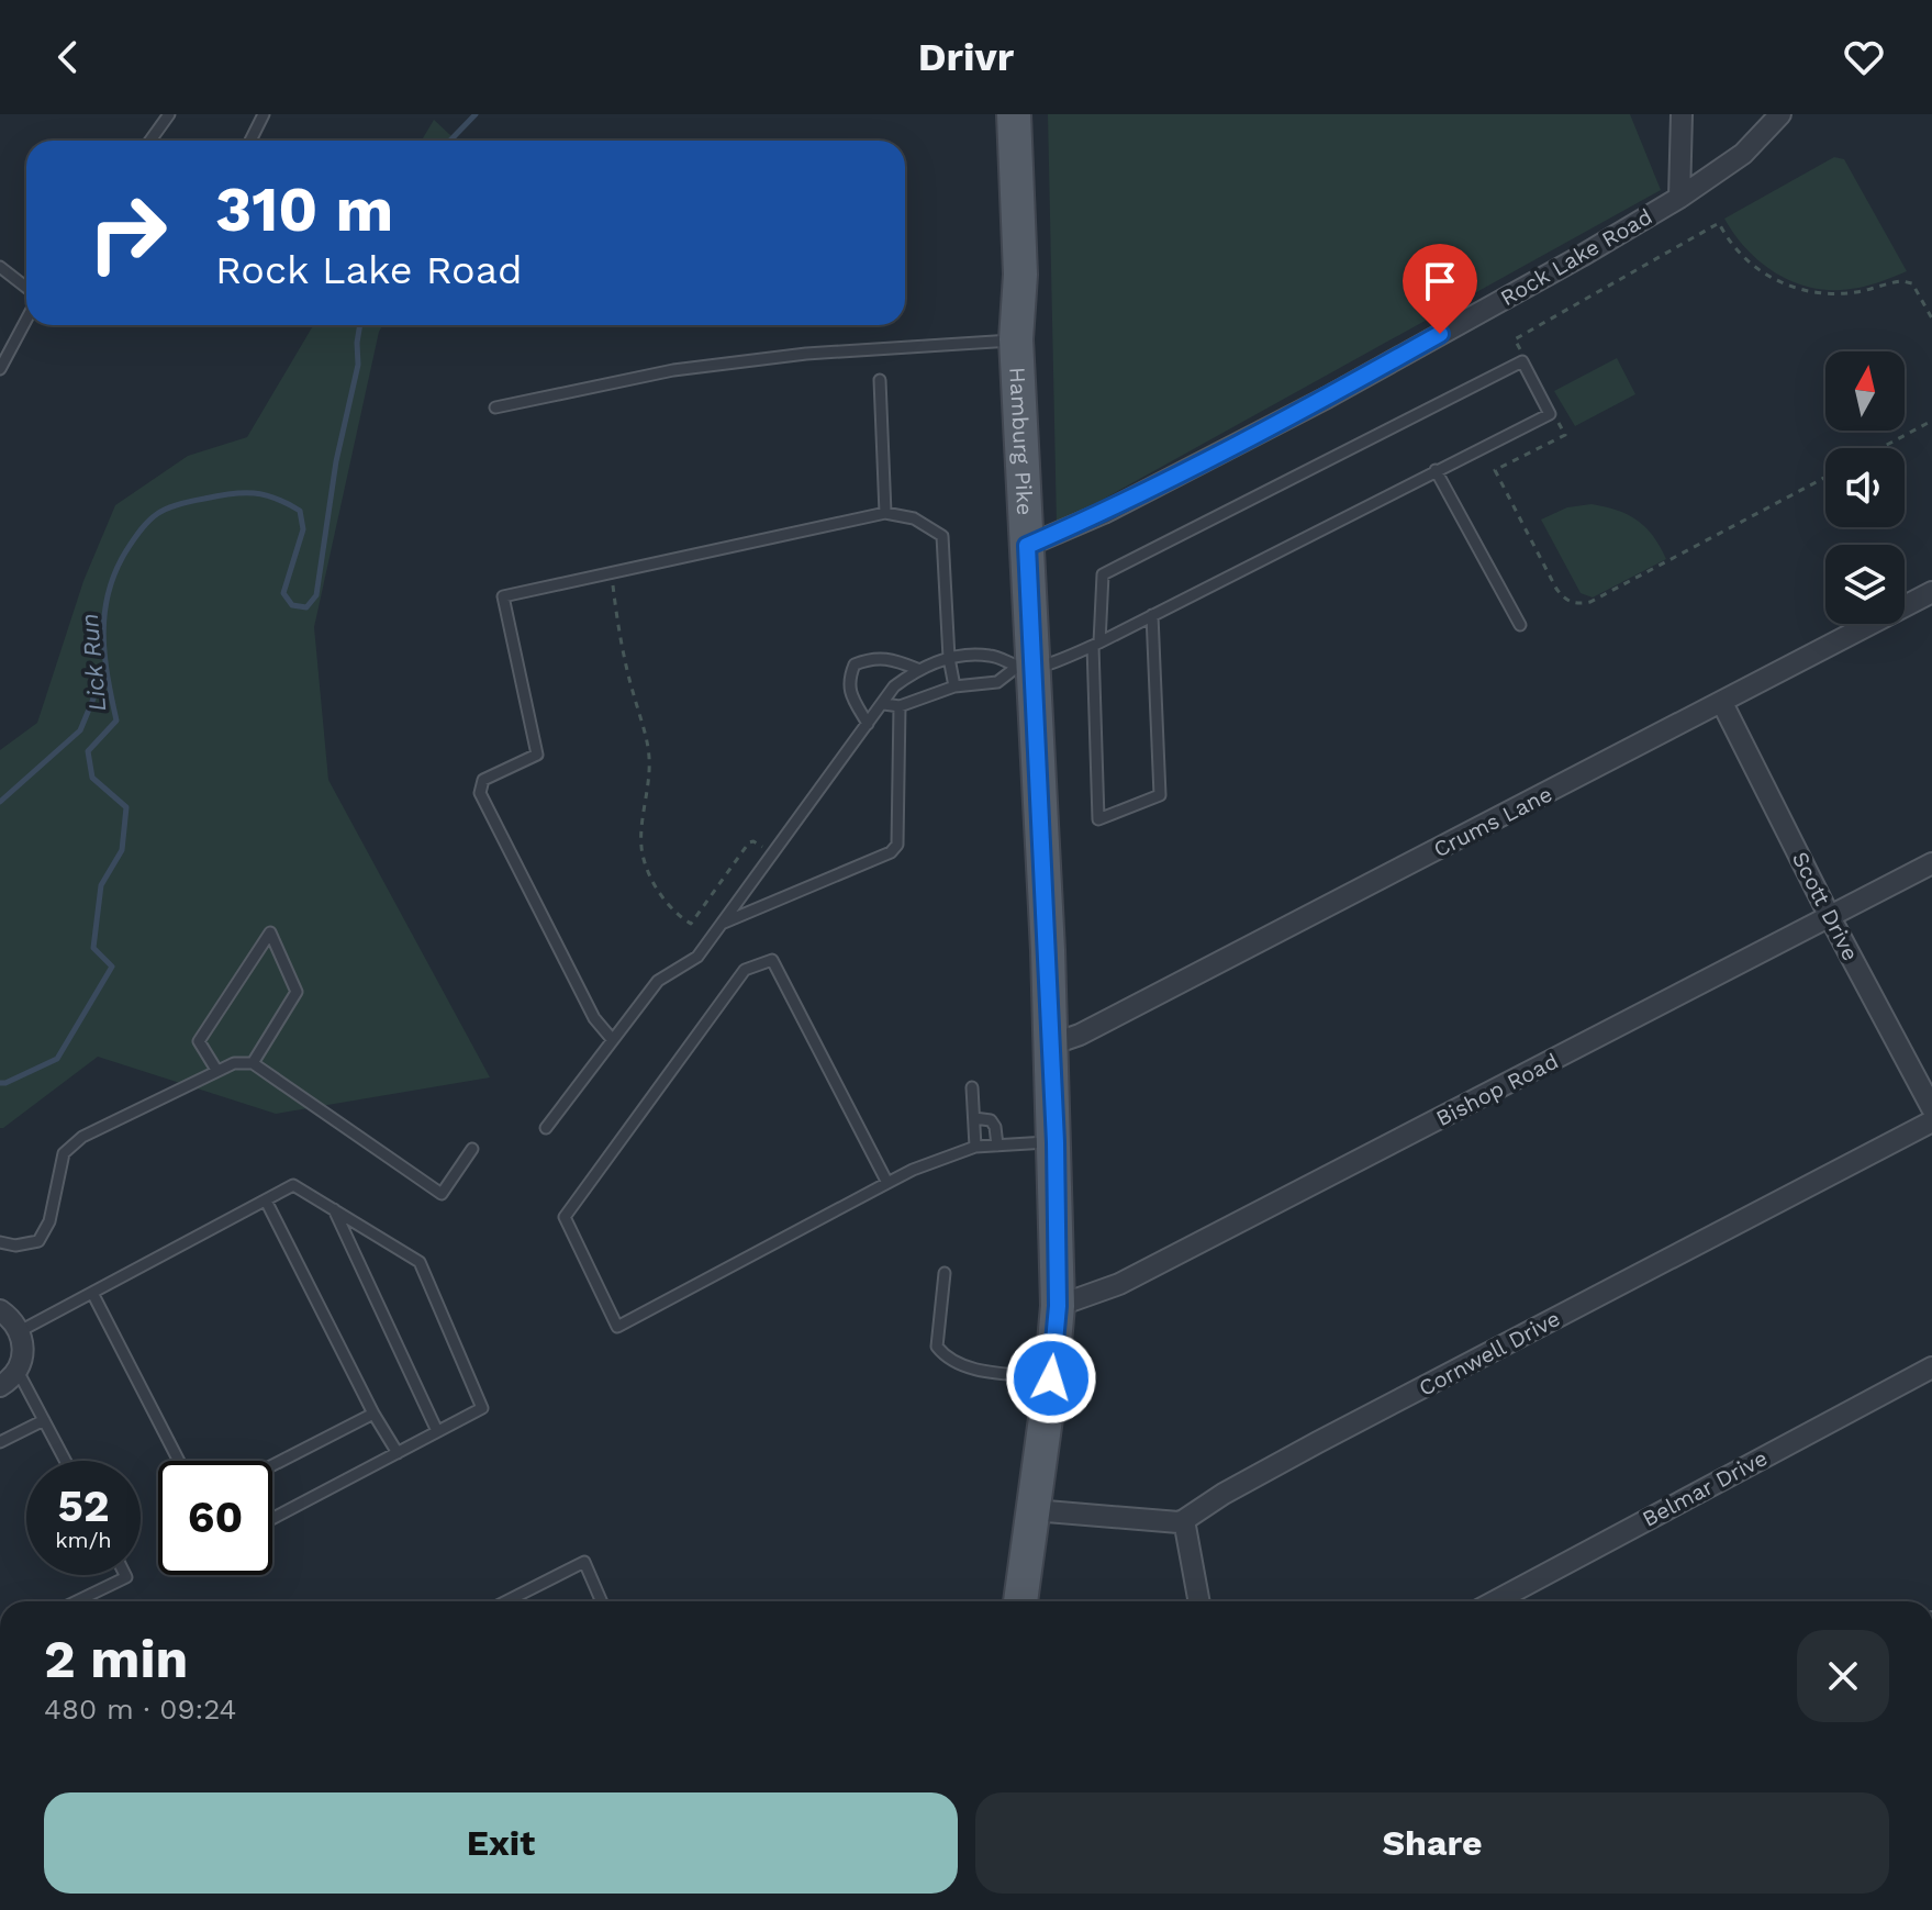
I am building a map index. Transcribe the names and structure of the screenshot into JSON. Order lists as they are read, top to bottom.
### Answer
{
  "streets": {
    "main road": ["Hamburg Pike"],
    "street": [
      "Rock Lake Road",
      "Crums Lane",
      "Scott Drive",
      "Bishop Road",
      "Cornwell Drive",
      "Belmar Drive"
    ]
  },
  "crossings": [
    ["Rock Lake Road", "Hamburg Pike"],
    ["Hamburg Pike", "Crums Lane"],
    ["Hamburg Pike", "Bishop Road"],
    ["Crums Lane", "Scott Drive"],
    ["Scott Drive", "Bishop Road"]
  ],
  "water": ["Lick Run"],
  "north": "top",
  "page": {
    "header": "Drivr",
    "turn": ["310 m", "Rock Lake Road"],
    "speed": "52 km/h",
    "limit": "60",
    "heading": ["2 min", "480 m · 09:24"],
    "buttons": ["Exit", "Share"]
  }
}
